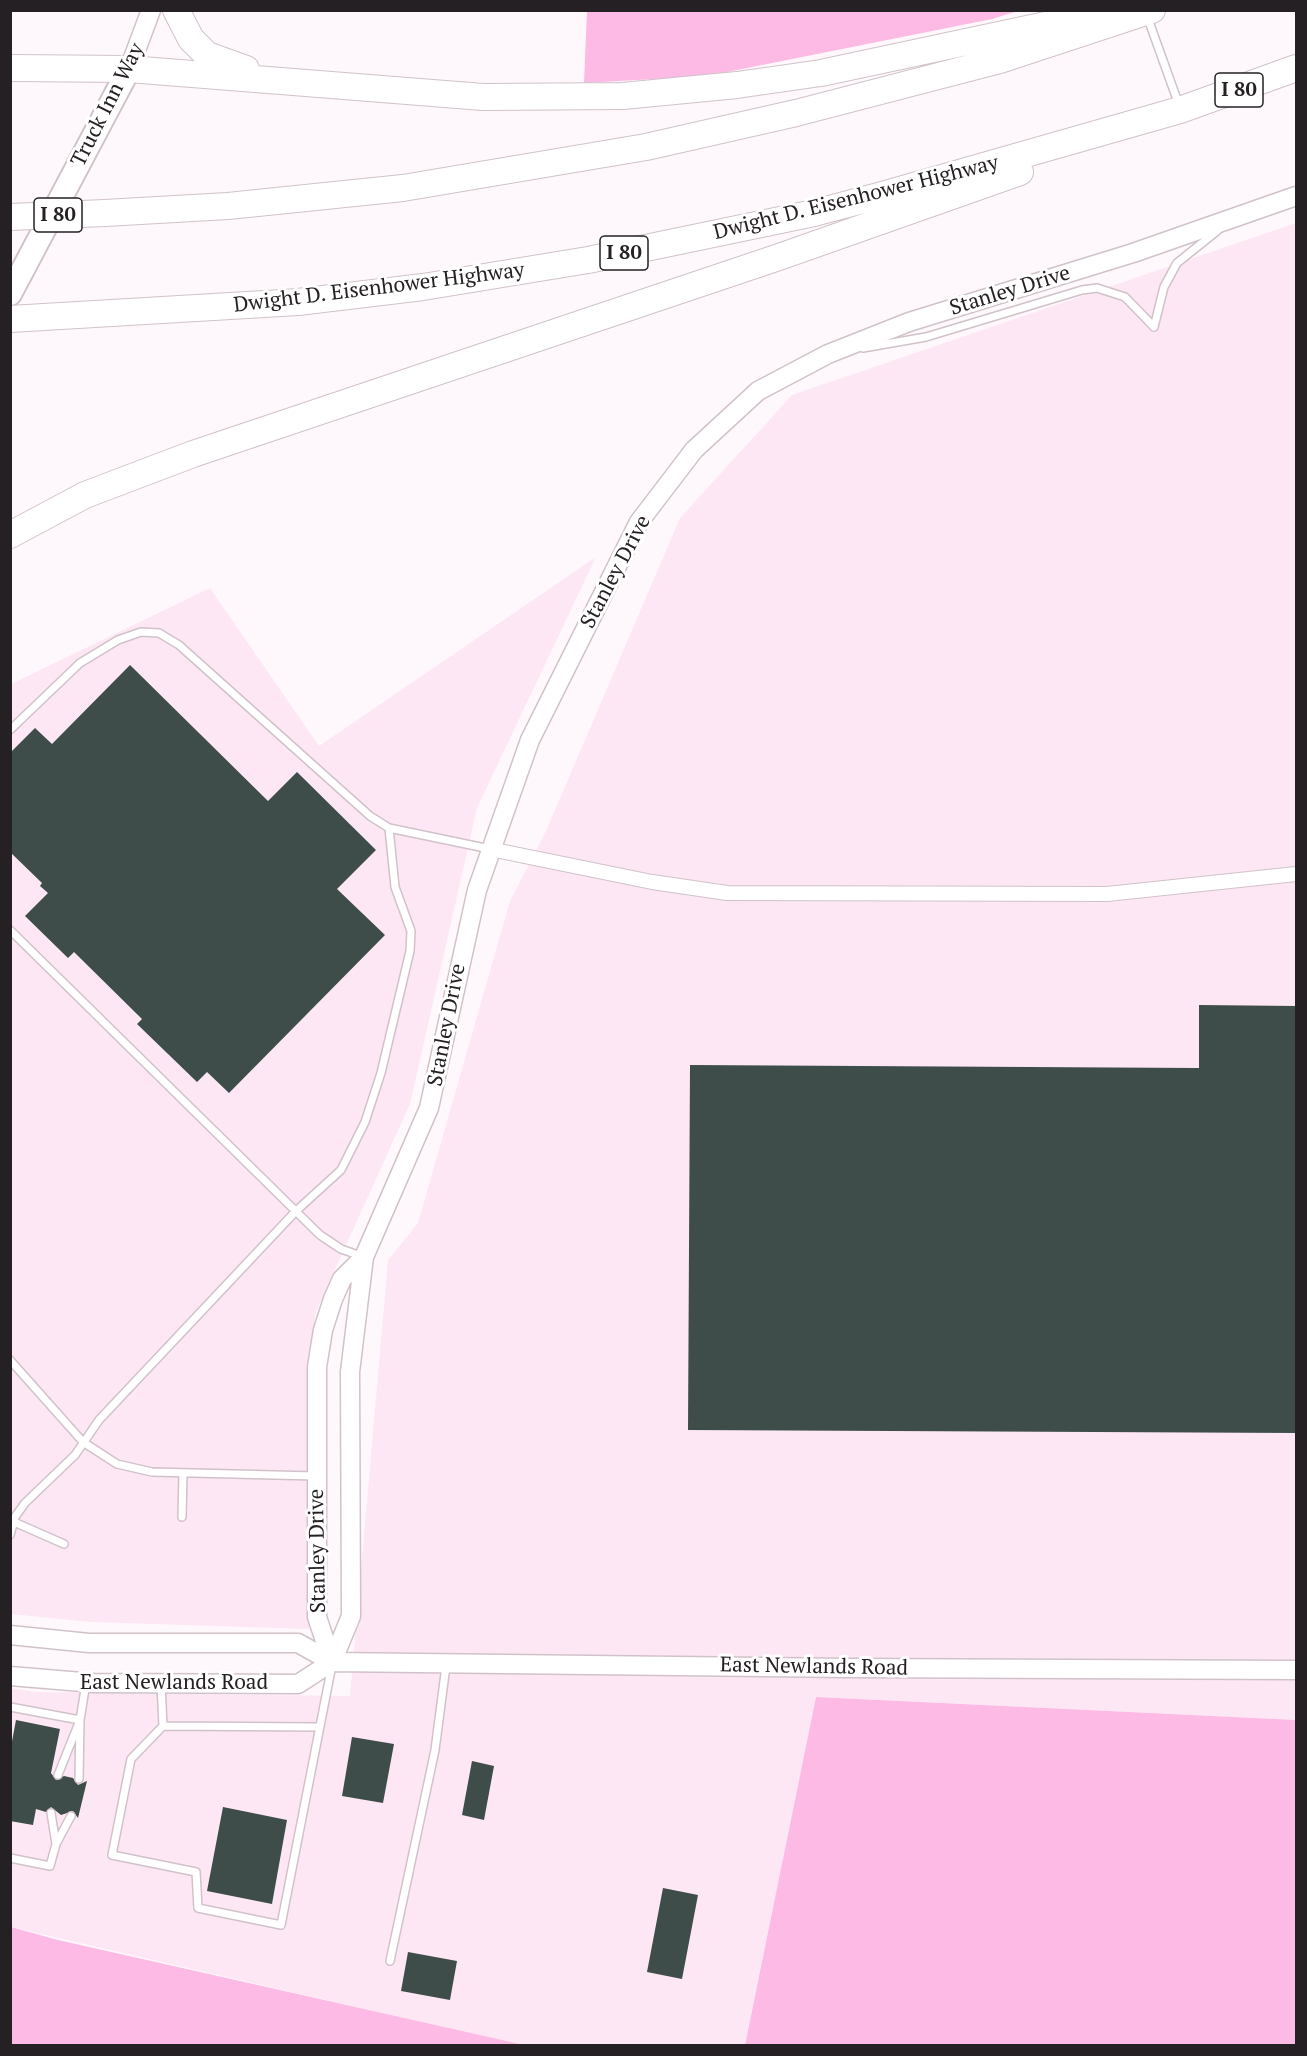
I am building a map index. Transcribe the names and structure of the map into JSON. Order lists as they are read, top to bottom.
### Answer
{
  "streets": {
    "highway": ["I 80", "Truck Inn Way", "Dwight D. Eisenhower Highway"],
    "street": ["Stanley Drive", "East Newlands Road"]
  },
  "crossings": [
    ["Stanley Drive", "East Newlands Road"]
  ]
}
